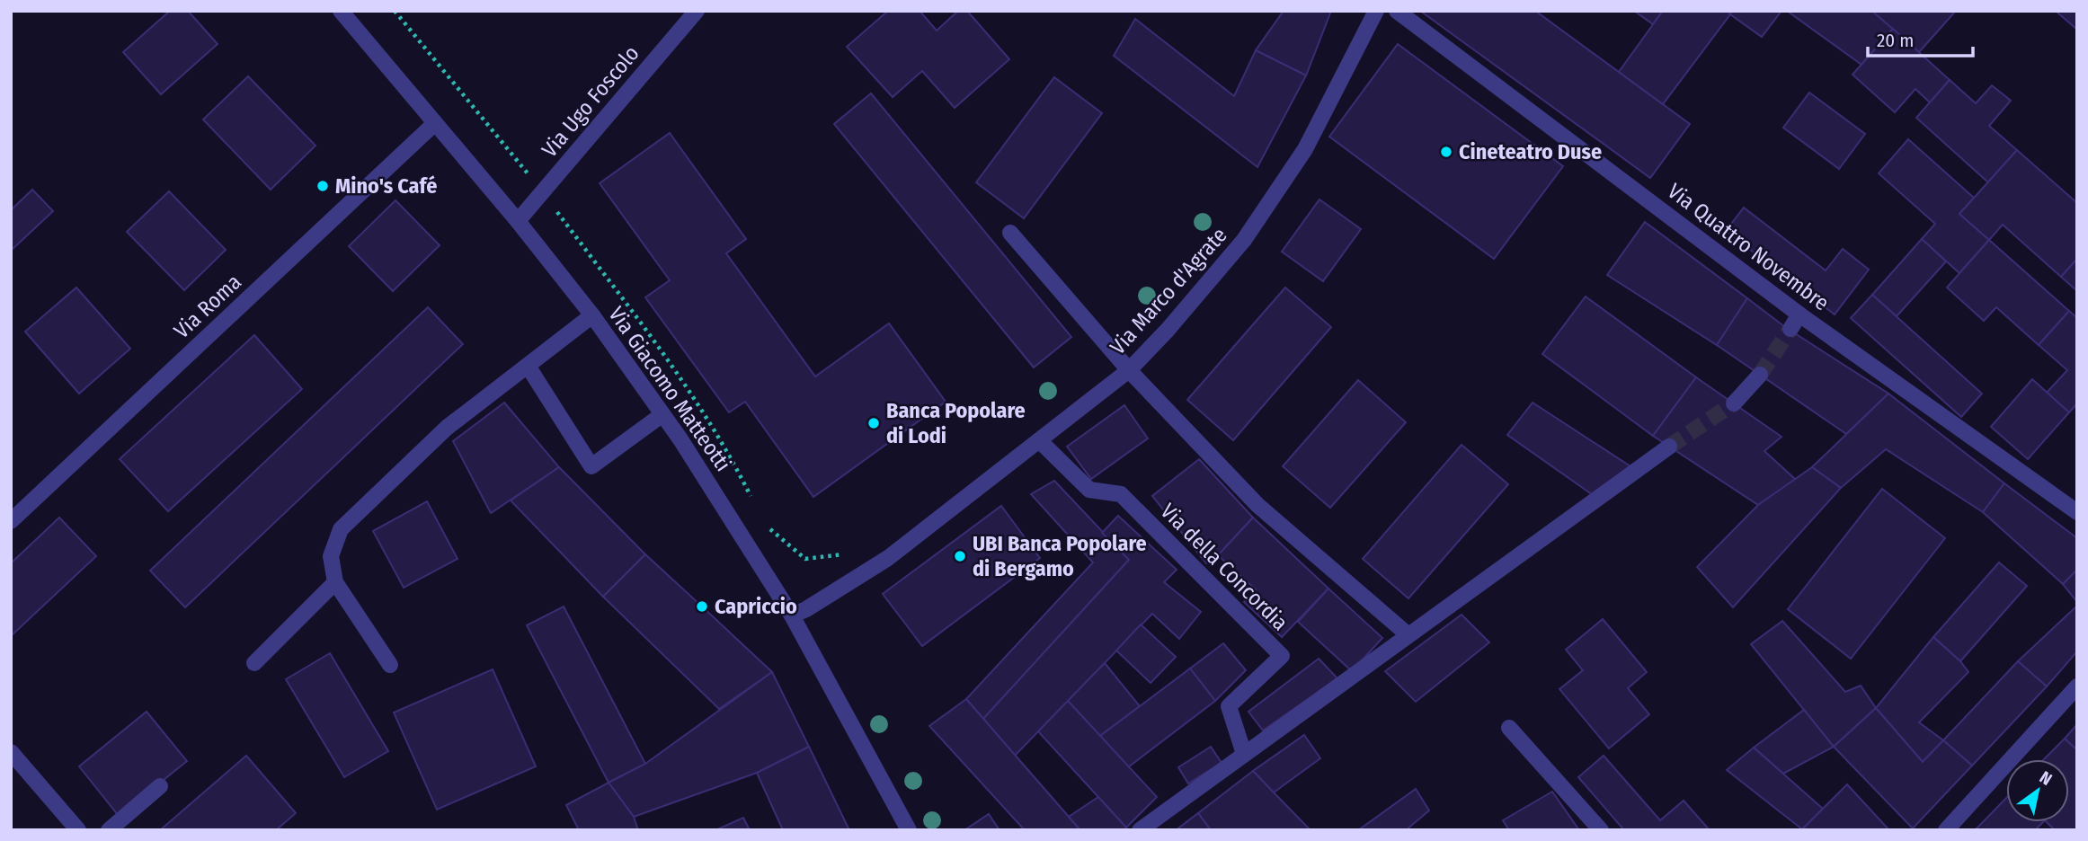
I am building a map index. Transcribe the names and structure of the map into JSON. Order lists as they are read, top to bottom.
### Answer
{
  "streets": {
    "street": [
      "Via Ugo Foscolo",
      "Via Quattro Novembre",
      "Via Marco d'Agrate",
      "Via Roma",
      "Via Giacomo Matteotti",
      "Via della Concordia"
    ]
  },
  "crossings": [
    ["Via Ugo Foscolo", "Via Giacomo Matteotti"],
    ["Via Marco d'Agrate", "Via Giacomo Matteotti"],
    ["Via Marco d'Agrate", "Via della Concordia"],
    ["Via Roma", "Via Giacomo Matteotti"]
  ],
  "places": [
    "Cineteatro Duse",
    "Mino's Café",
    "Banca Popolare di Lodi",
    "UBI Banca Popolare di Bergamo",
    "Capriccio"
  ],
  "scale_bar": "20 m",
  "north": "top right"
}
